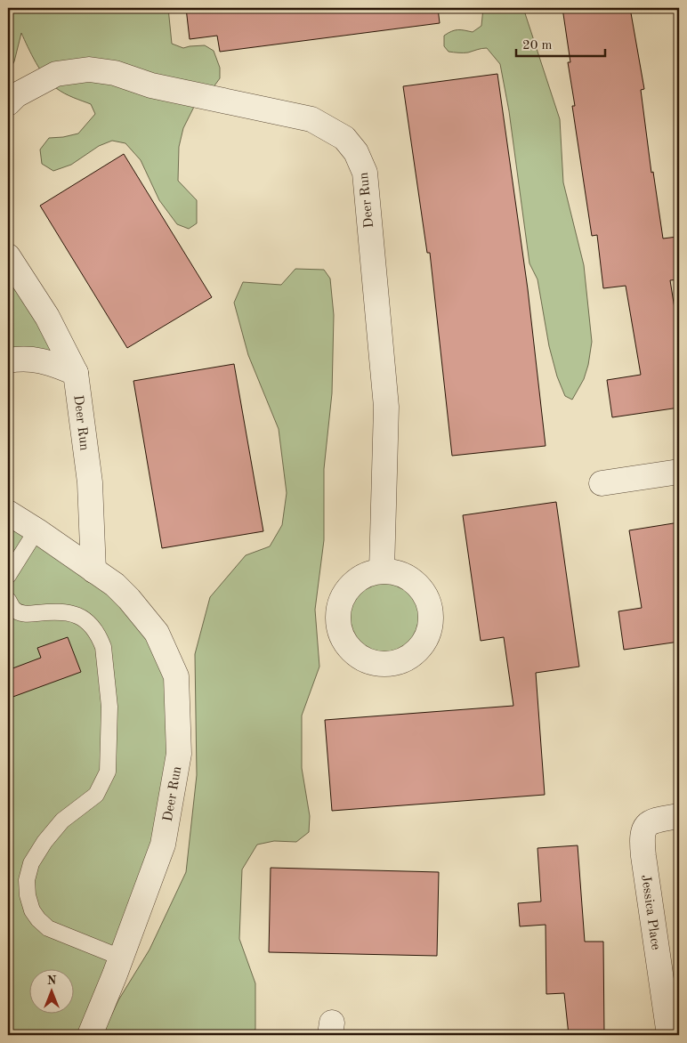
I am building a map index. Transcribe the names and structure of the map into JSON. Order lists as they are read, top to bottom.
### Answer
{
  "streets": {
    "street": ["Deer Run", "Jessica Place"]
  },
  "scale_bar": "20 m",
  "north": "top"
}
